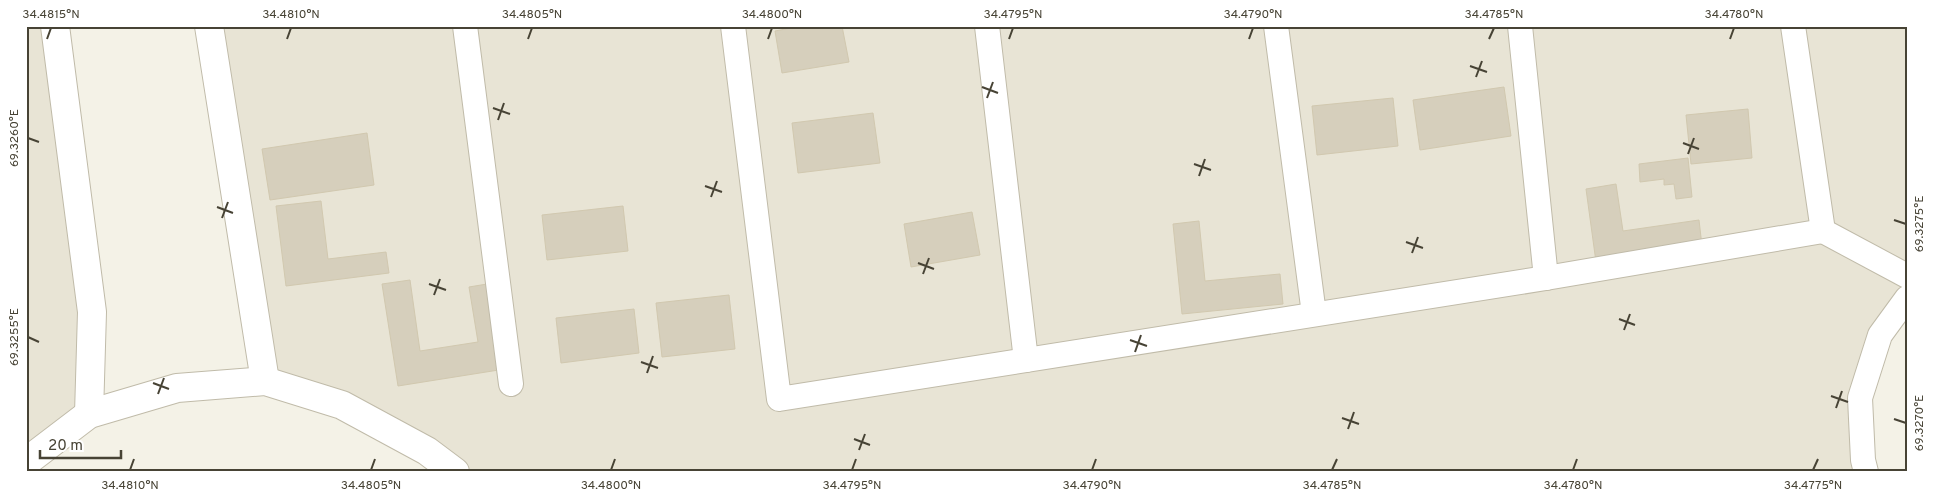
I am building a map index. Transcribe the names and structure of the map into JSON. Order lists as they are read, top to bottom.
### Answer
{
  "scale_bar": "20 m",
  "coordinates": [
    "34.4815°N",
    "34.4810°N",
    "34.4805°N",
    "34.4800°N",
    "34.4795°N",
    "34.4790°N",
    "34.4785°N",
    "34.4780°N",
    "69.3260°E",
    "69.3275°E",
    "69.3255°E",
    "69.3270°E",
    "34.4775°N"
  ]
}
